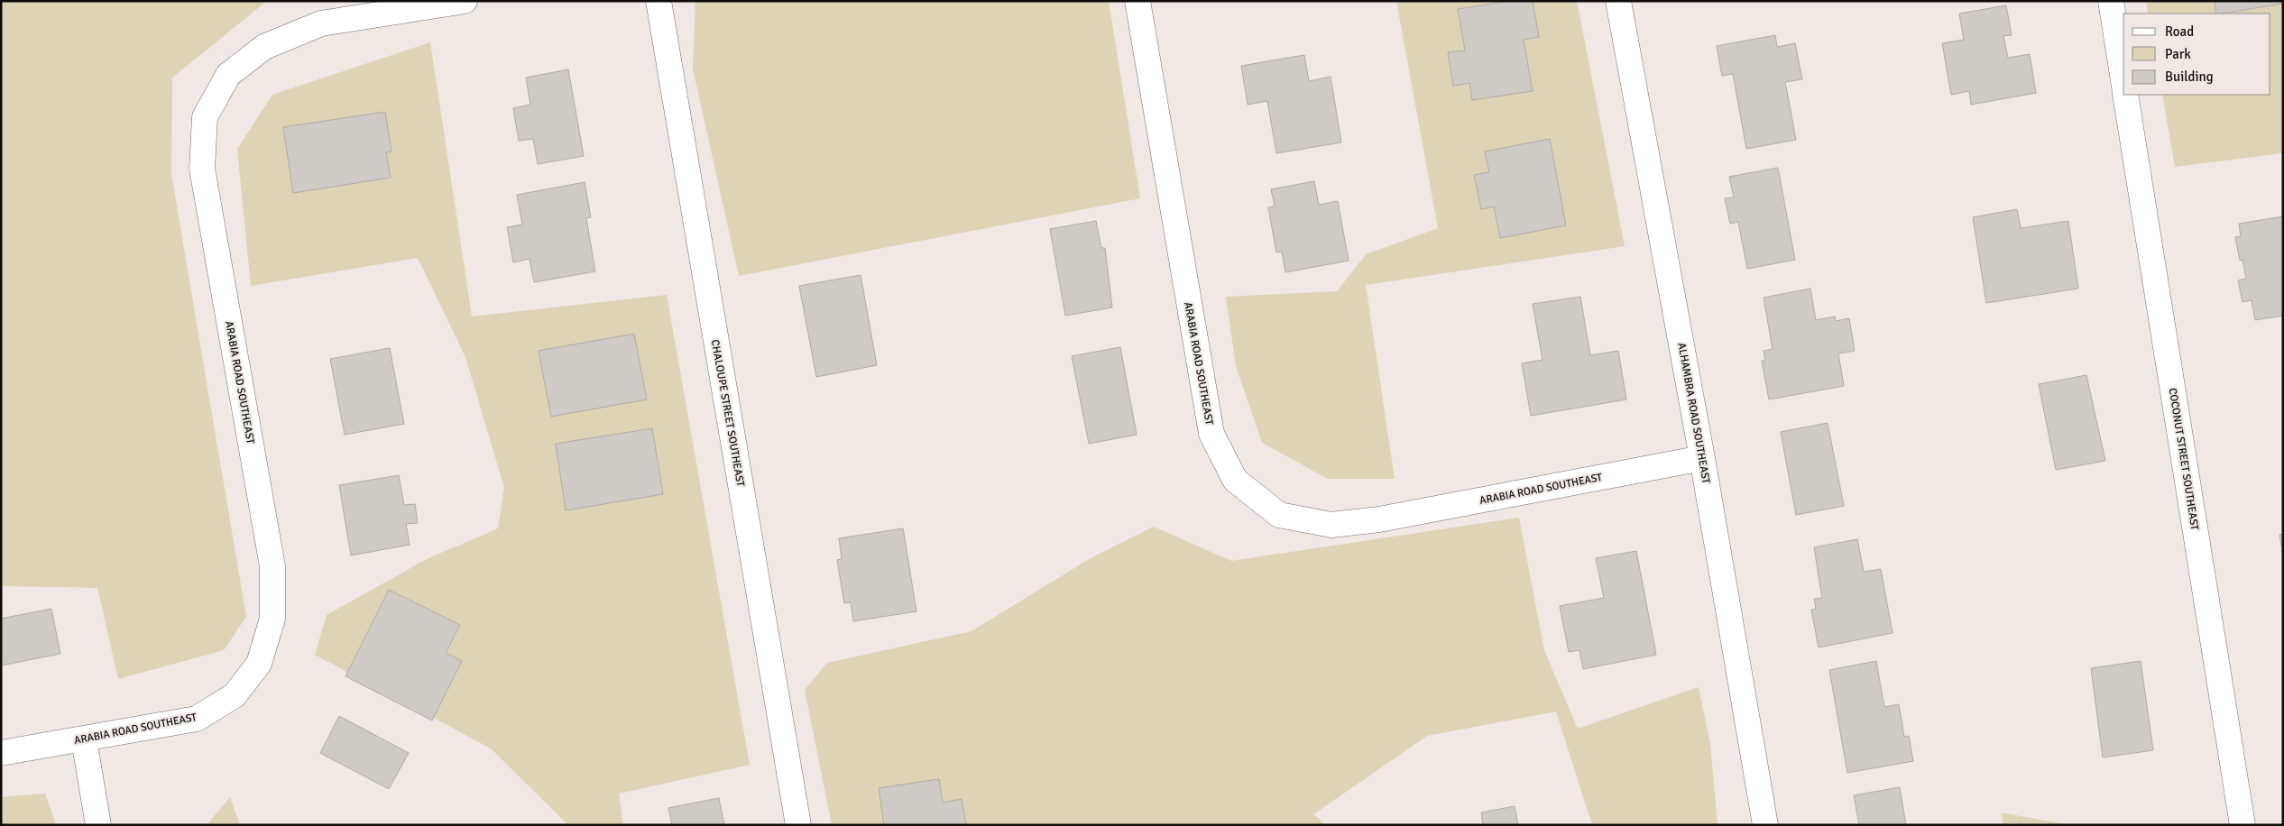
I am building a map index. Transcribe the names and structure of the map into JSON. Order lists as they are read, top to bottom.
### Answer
{
  "streets": {
    "street": [
      "ARABIA ROAD SOUTHEAST",
      "CHALOUPE STREET SOUTHEAST",
      "ALHAMBRA ROAD SOUTHEAST",
      "COCONUT STREET SOUTHEAST"
    ]
  },
  "crossings": [
    ["ARABIA ROAD SOUTHEAST", "ALHAMBRA ROAD SOUTHEAST"]
  ],
  "legend": ["Road", "Park", "Building"]
}
